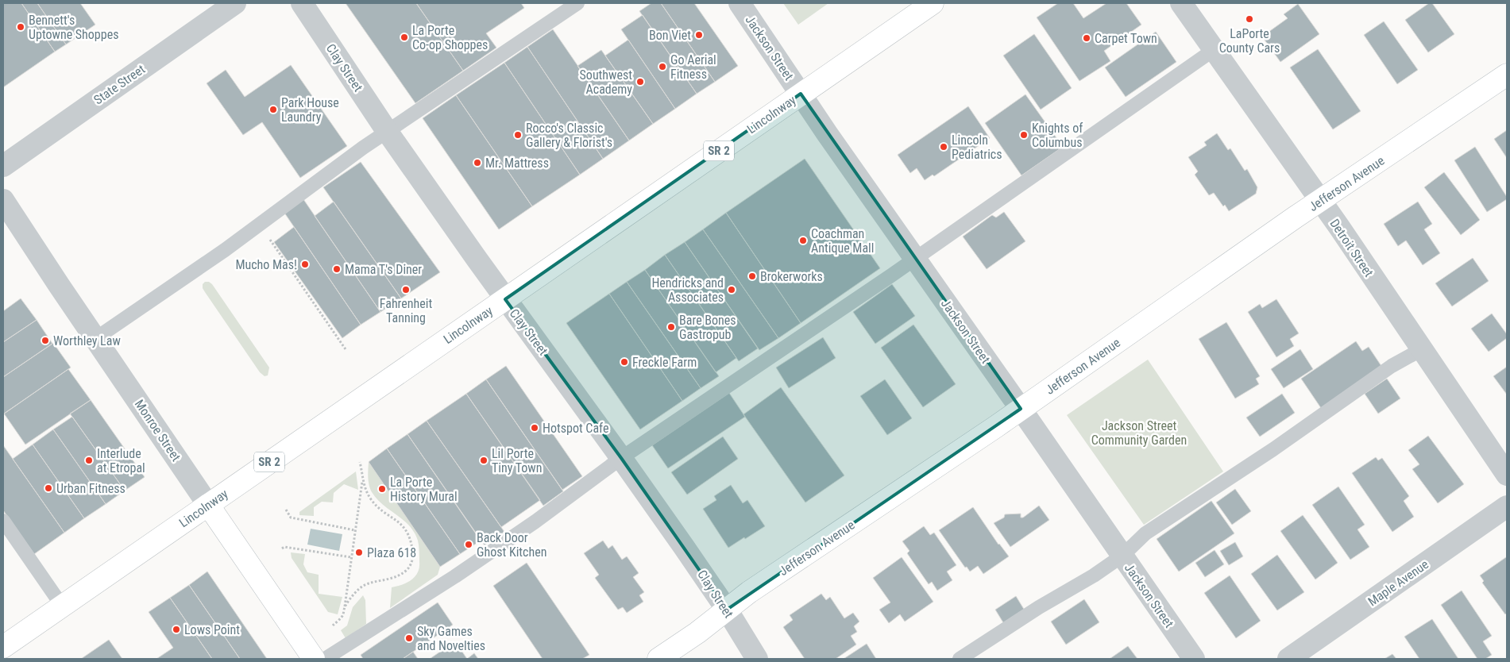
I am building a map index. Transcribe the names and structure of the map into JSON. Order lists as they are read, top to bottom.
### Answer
{
  "streets": {
    "main road": [
      "Lincolnway",
      "SR 2",
      "Jefferson Avenue",
      "Monroe Street"
    ],
    "street": [
      "Jackson Street",
      "Clay Street",
      "State Street",
      "Detroit Street",
      "Maple Avenue"
    ]
  },
  "crossings": [
    ["Jackson Street", "Lincolnway"],
    ["Jackson Street", "Jefferson Avenue"],
    ["Clay Street", "Lincolnway"],
    ["Clay Street", "Jefferson Avenue"],
    ["Lincolnway", "Monroe Street"],
    ["Jefferson Avenue", "Detroit Street"]
  ],
  "parks": ["Jackson Street Community Garden"],
  "places": [
    "LaPorte County Cars",
    "Bennett's Uptowne Shoppes",
    "Bon Viet",
    "La Porte Co-op Shoppes",
    "Carpet Town",
    "Go Aerial Fitness",
    "Southwest Academy",
    "Park House Laundry",
    "Rocco's Classic Gallery & Florist's",
    "Knights of Columbus",
    "Lincoln Pediatrics",
    "Mr. Mattress",
    "Coachman Antique Mall",
    "Mucho Mas!",
    "Mama T's Diner",
    "Brokerworks",
    "Fahrenheit Tanning",
    "Hendricks and Associates",
    "Bare Bones Gastropub",
    "Worthley Law",
    "Freckle Farm",
    "Hotspot Cafe",
    "Interlude at Etropal",
    "Lil Porte Tiny Town",
    "Urban Fitness",
    "La Porte History Mural",
    "Back Door Ghost Kitchen",
    "Plaza 618",
    "Lows Point",
    "Sky Games and Novelties"
  ]
}
